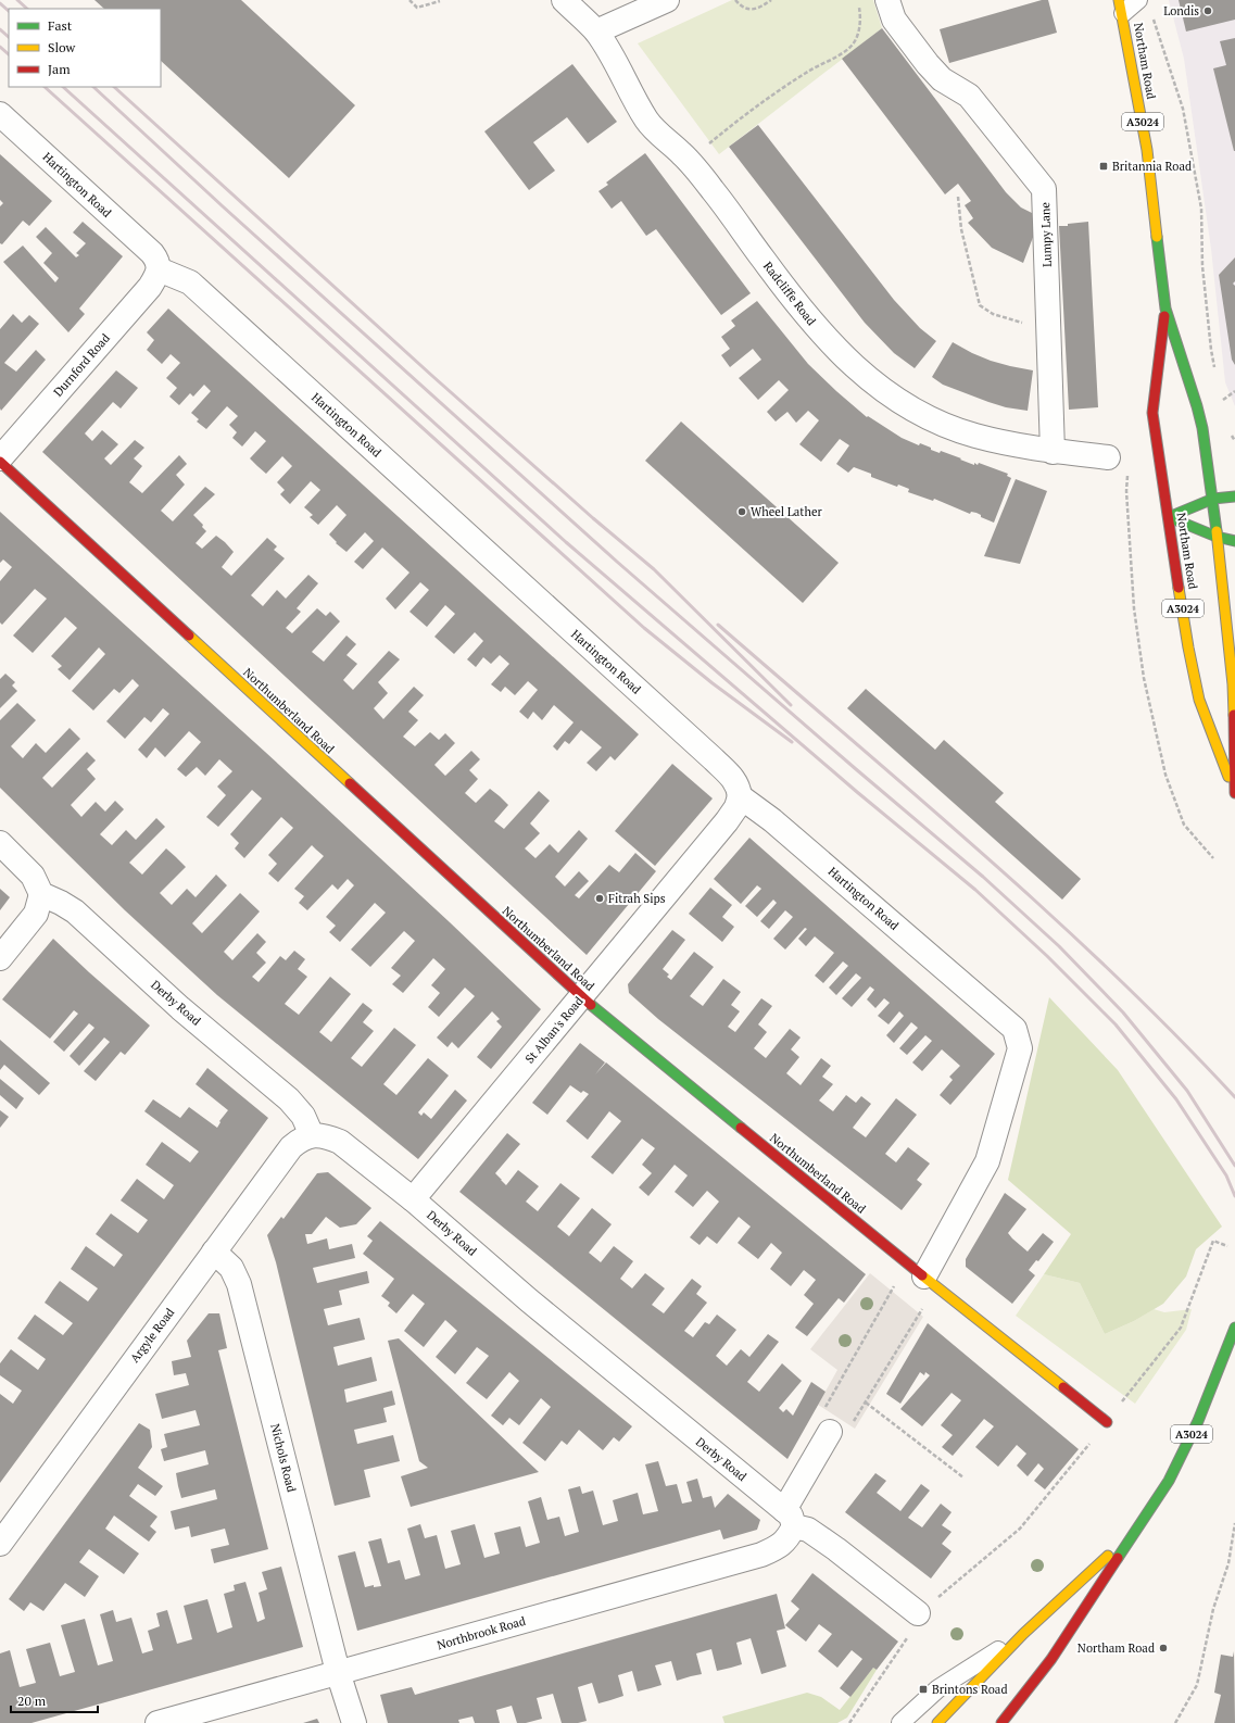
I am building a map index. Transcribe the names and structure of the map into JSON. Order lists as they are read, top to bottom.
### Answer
{
  "streets": {
    "main road": ["Northam Road", "A3024", "Northumberland Road"],
    "street": [
      "Hartington Road",
      "Lumpy Lane",
      "Radcliffe Road",
      "Durnford Road",
      "Derby Road",
      "St Alban's Road",
      "Argyle Road",
      "Nichols Road",
      "Northbrook Road"
    ]
  },
  "crossings": [
    ["Hartington Road", "Durnford Road"],
    ["Hartington Road", "Northumberland Road"],
    ["Hartington Road", "St Alban's Road"],
    ["Lumpy Lane", "Radcliffe Road"],
    ["Durnford Road", "Northumberland Road"],
    ["Northumberland Road", "St Alban's Road"],
    ["Derby Road", "St Alban's Road"],
    ["Derby Road", "Argyle Road"],
    ["Derby Road", "Northbrook Road"],
    ["Argyle Road", "Nichols Road"],
    ["Nichols Road", "Northbrook Road"]
  ],
  "places": {
    "other": [
      "Londis",
      "Wheel Lather",
      "Fitrah Sips",
      "Northam Road"
    ],
    "transit": ["Britannia Road", "Brintons Road"]
  },
  "legend": ["Fast", "Slow", "Jam"],
  "scale_bar": "20 m"
}
